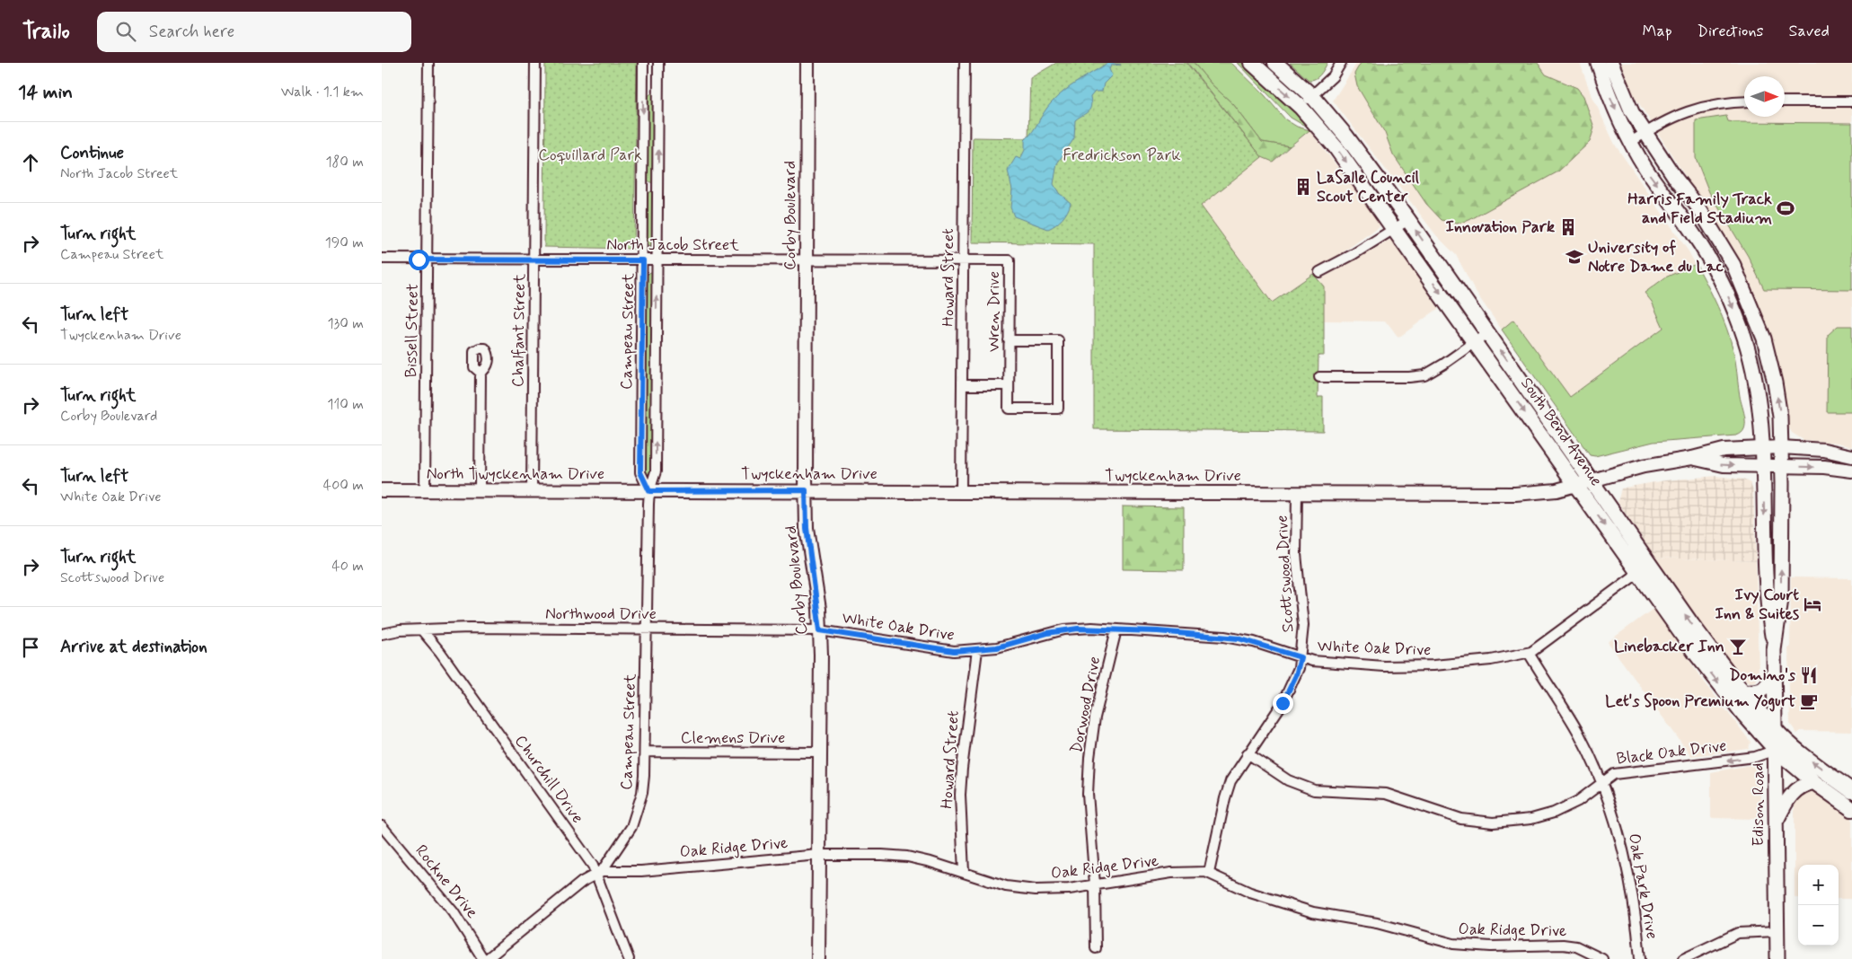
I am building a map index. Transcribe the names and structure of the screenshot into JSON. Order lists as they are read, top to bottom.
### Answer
{
  "streets": {
    "main road": ["South Bend Avenue", "Edison Road"],
    "street": [
      "Corby Boulevard",
      "North Jacob Street",
      "Howard Street",
      "Wren Drive",
      "Bissell Street",
      "Chalfant Street",
      "Campeau Street",
      "North Twyckenham Drive",
      "Twyckenham Drive",
      "Scottswood Drive",
      "Northwood Drive",
      "White Oak Drive",
      "Dorwood Drive",
      "Clemens Drive",
      "Black Oak Drive",
      "Churchill Drive",
      "Oak Ridge Drive",
      "Rockne Drive",
      "Oak Park Drive"
    ]
  },
  "crossings": [
    ["Corby Boulevard", "North Jacob Street"],
    ["Corby Boulevard", "Twyckenham Drive"],
    ["Corby Boulevard", "Northwood Drive"],
    ["Corby Boulevard", "White Oak Drive"],
    ["Corby Boulevard", "Clemens Drive"],
    ["Corby Boulevard", "Oak Ridge Drive"],
    ["North Jacob Street", "Howard Street"],
    ["North Jacob Street", "Wren Drive"],
    ["North Jacob Street", "Bissell Street"],
    ["North Jacob Street", "Chalfant Street"],
    ["North Jacob Street", "Campeau Street"],
    ["Howard Street", "Wren Drive"],
    ["Howard Street", "Twyckenham Drive"],
    ["Howard Street", "White Oak Drive"],
    ["Howard Street", "Oak Ridge Drive"],
    ["Bissell Street", "North Twyckenham Drive"],
    ["Chalfant Street", "North Twyckenham Drive"],
    ["Campeau Street", "North Twyckenham Drive"],
    ["Campeau Street", "Twyckenham Drive"],
    ["Campeau Street", "Northwood Drive"],
    ["Campeau Street", "Clemens Drive"],
    ["Campeau Street", "Churchill Drive"],
    ["Campeau Street", "Oak Ridge Drive"],
    ["South Bend Avenue", "Twyckenham Drive"],
    ["South Bend Avenue", "White Oak Drive"],
    ["South Bend Avenue", "Black Oak Drive"],
    ["South Bend Avenue", "Edison Road"],
    ["North Twyckenham Drive", "Twyckenham Drive"],
    ["Twyckenham Drive", "Scottswood Drive"],
    ["Twyckenham Drive", "Edison Road"],
    ["Scottswood Drive", "White Oak Drive"],
    ["Scottswood Drive", "Black Oak Drive"],
    ["Scottswood Drive", "Oak Ridge Drive"],
    ["Northwood Drive", "White Oak Drive"],
    ["Northwood Drive", "Churchill Drive"],
    ["White Oak Drive", "Dorwood Drive"],
    ["White Oak Drive", "Oak Park Drive"],
    ["Dorwood Drive", "Oak Ridge Drive"],
    ["Black Oak Drive", "Edison Road"],
    ["Black Oak Drive", "Oak Park Drive"],
    ["Churchill Drive", "Oak Ridge Drive"]
  ],
  "parks": ["Coquillard Park", "Fredrickson Park"],
  "places": {
    "building": ["LaSalle Council Scout Center", "Innovation Park"],
    "sports": ["Harris Family Track and Field Stadium"],
    "school or university": ["University of Notre Dame du Lac"],
    "hotel": ["Ivy Court Inn & Suites"],
    "bar": ["Linebacker Inn"],
    "restaurant": ["Domino's"],
    "cafe": ["Let's Spoon Premium Yogurt"]
  },
  "north": "right",
  "page": {
    "header": "Trailo",
    "search": "Search here",
    "nav": ["Map", "Directions", "Saved"],
    "heading": ["14 min", "Walk · 1.1 km"],
    "list": [
      ["Continue", "North Jacob Street", "180 m"],
      ["Turn right", "Campeau Street", "190 m"],
      ["Turn left", "Twyckenham Drive", "130 m"],
      ["Turn right", "Corby Boulevard", "110 m"],
      ["Turn left", "White Oak Drive", "400 m"],
      ["Turn right", "Scottswood Drive", "40 m"],
      "Arrive at destination"
    ],
    "map_buttons": ["+", "−"]
  }
}
